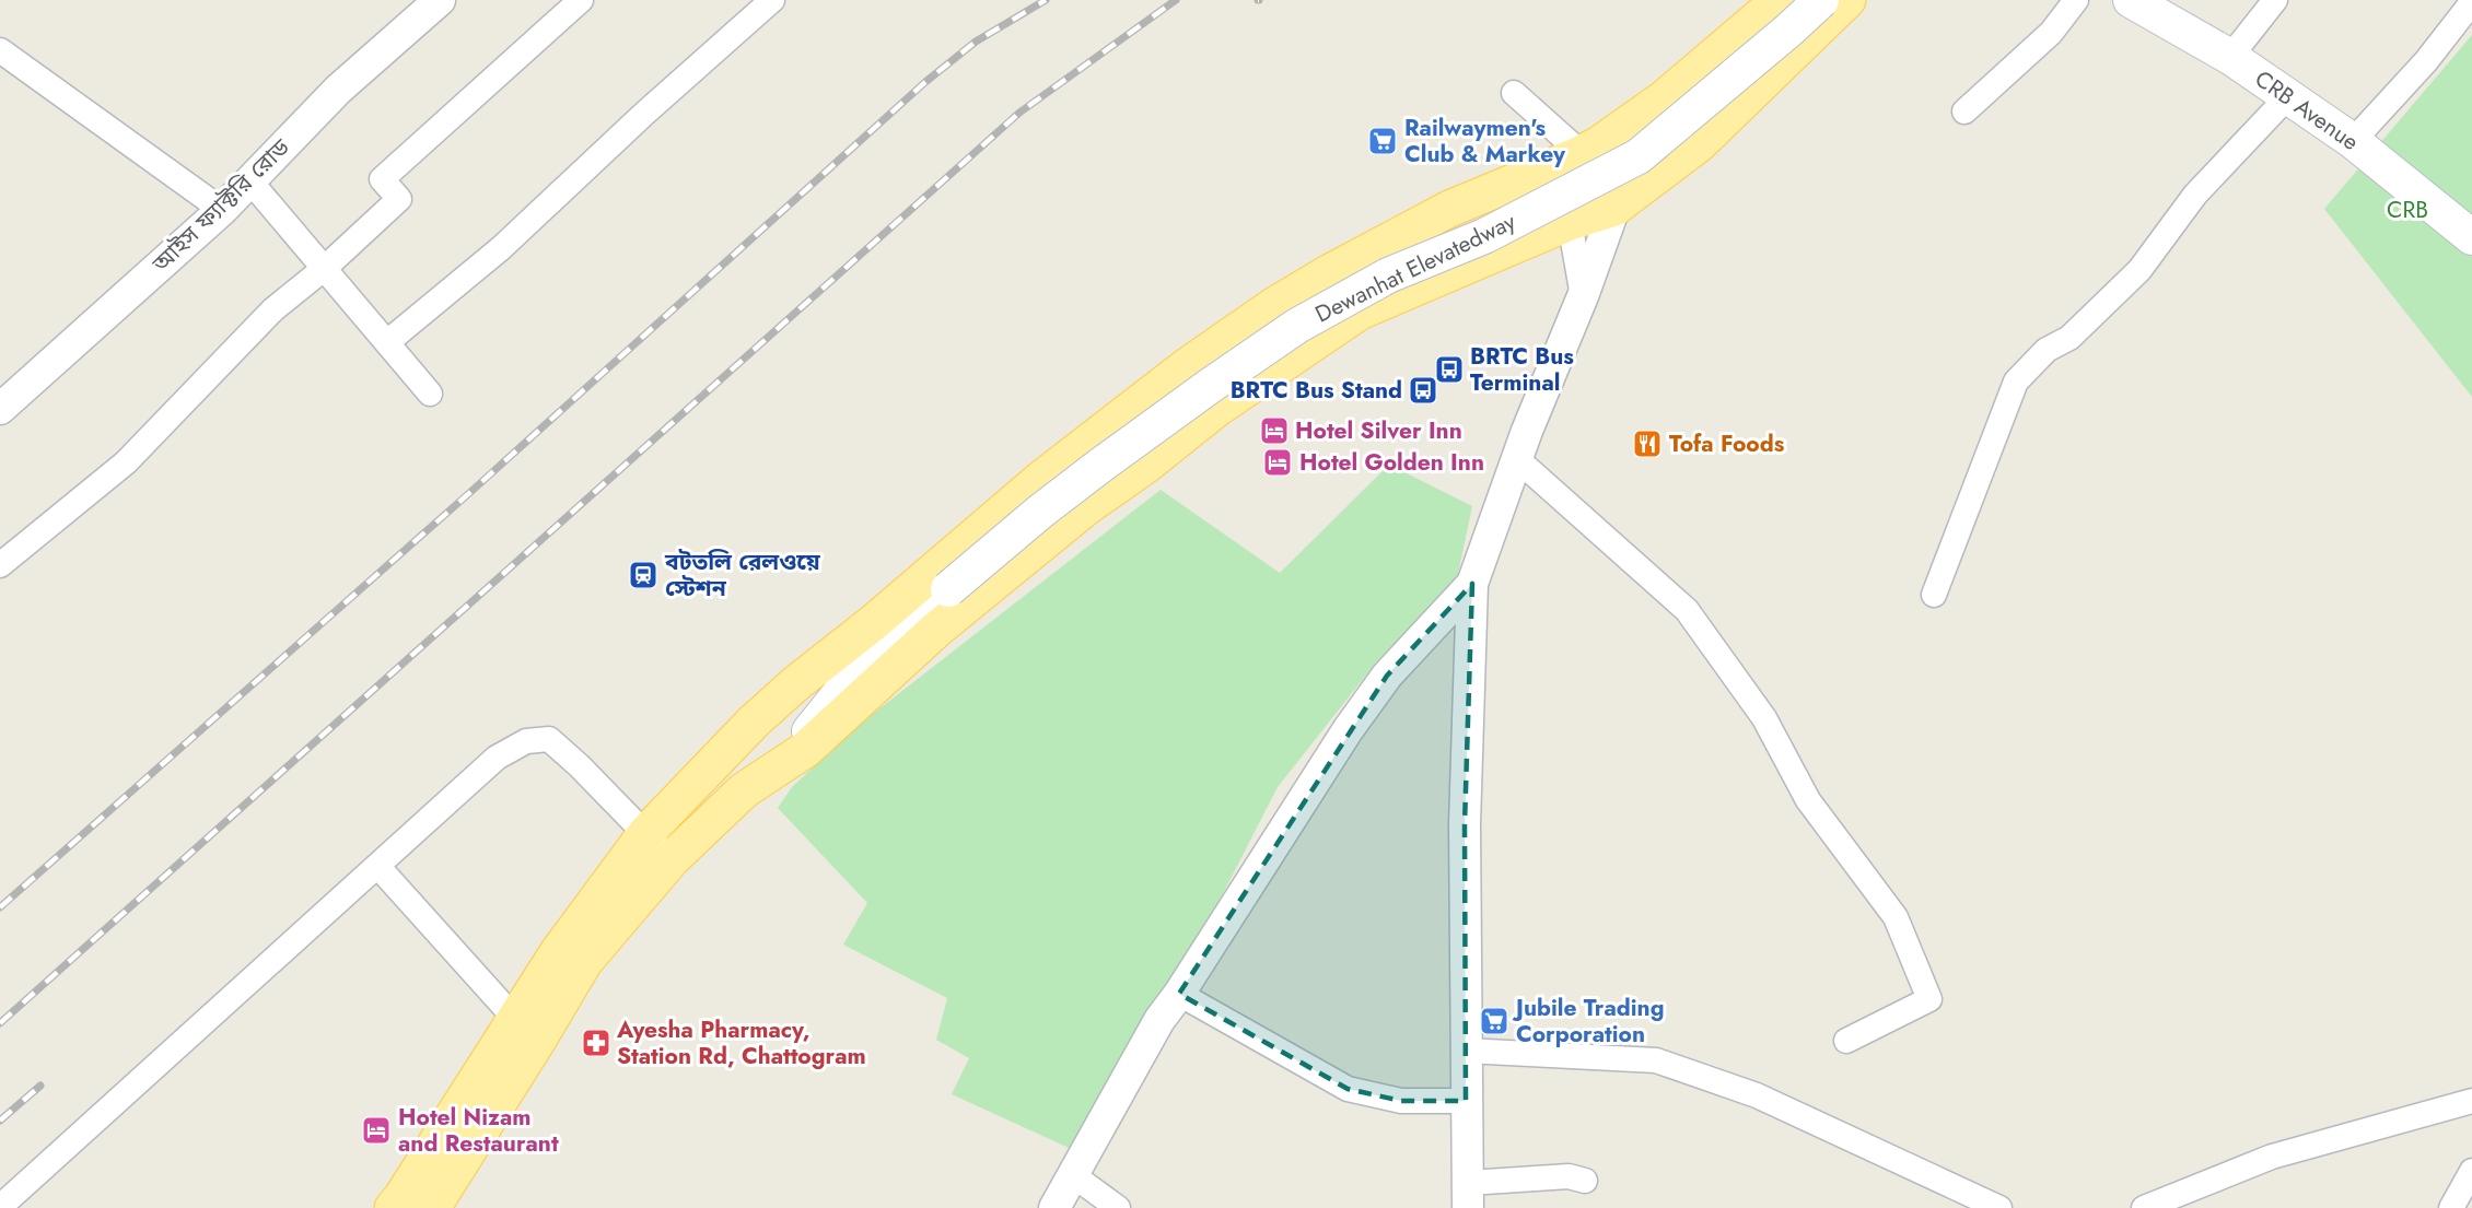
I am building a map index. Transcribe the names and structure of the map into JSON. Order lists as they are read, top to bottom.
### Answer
{
  "streets": {
    "main road": ["CRB Avenue", "Dewanhat Elevatedway"],
    "street": ["আইস ফ্যাক্টরি রোড"]
  },
  "parks": ["CRB"],
  "places": {
    "supermarket": ["Railwaymen's Club & Markey", "Jubile Trading Corporation"],
    "bus stop": ["BRTC Bus Terminal", "BRTC Bus Stand"],
    "hotel": ["Hotel Silver Inn", "Hotel Golden Inn", "Hotel Nizam and Restaurant"],
    "restaurant": ["Tofa Foods"],
    "station": ["বটতলি রেলওয়ে স্টেশন"],
    "pharmacy": ["Ayesha Pharmacy, Station Rd, Chattogram"]
  }
}
